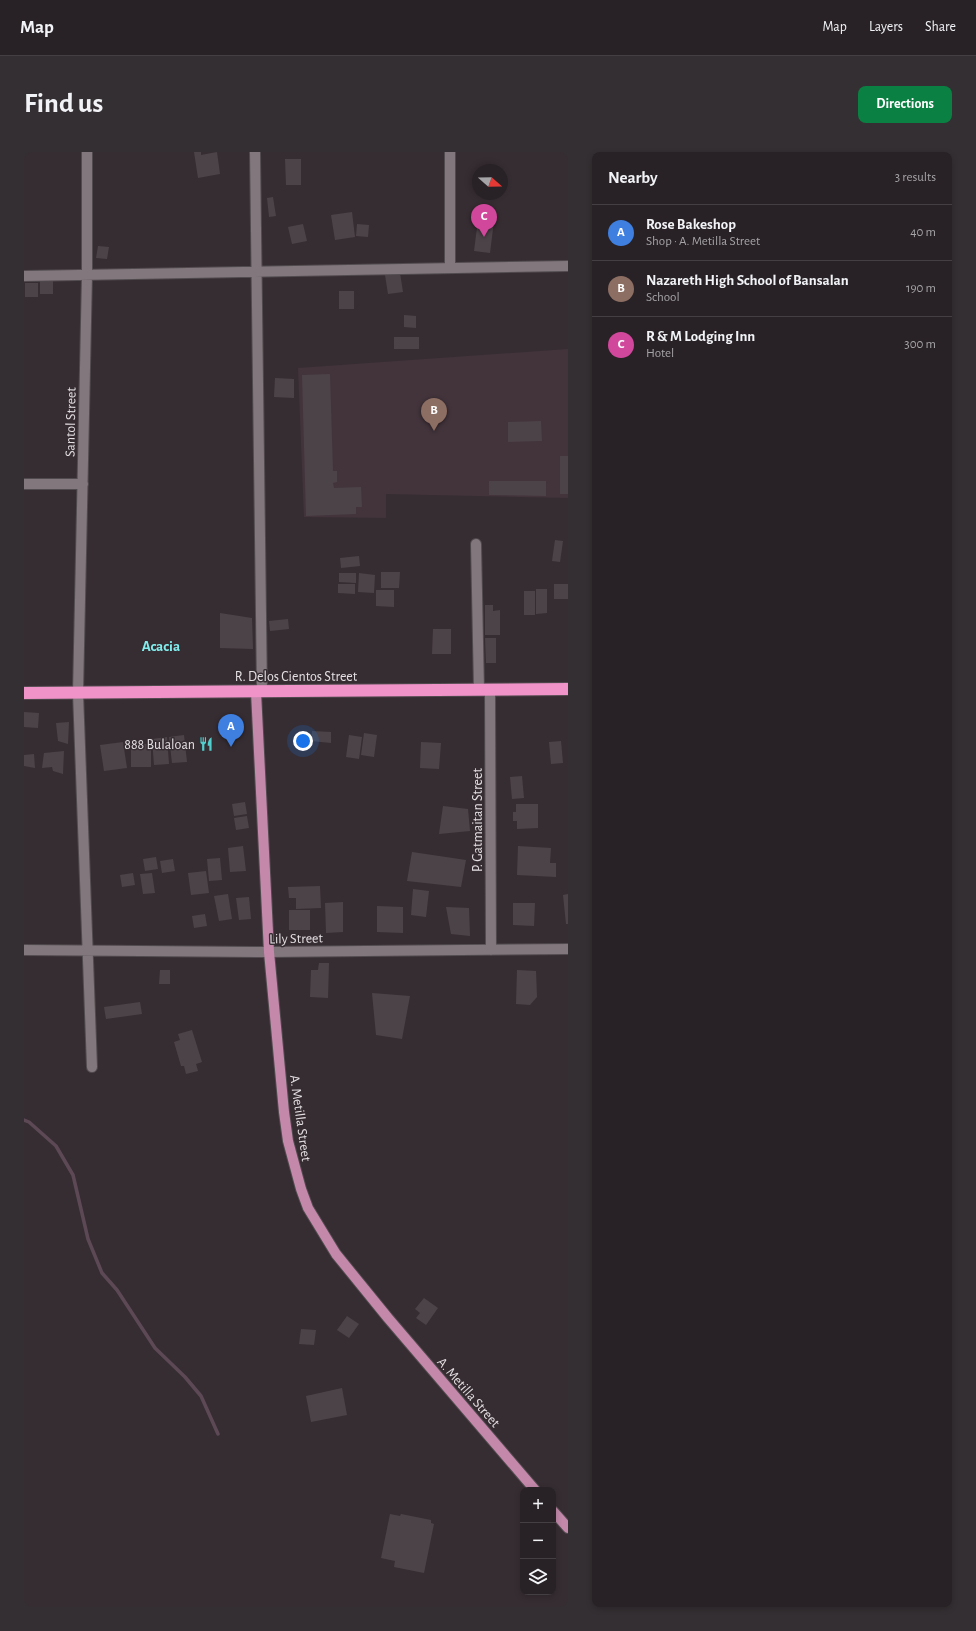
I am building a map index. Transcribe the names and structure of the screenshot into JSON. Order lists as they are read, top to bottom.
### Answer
{
  "streets": {
    "highway": ["R. Delos Cientos Street"],
    "main road": ["A. Metilla Street"],
    "street": ["Santol Street", "P. Gatmaitan Street", "Lily Street"]
  },
  "crossings": [
    ["Santol Street", "R. Delos Cientos Street"],
    ["Santol Street", "Lily Street"],
    ["R. Delos Cientos Street", "P. Gatmaitan Street"],
    ["R. Delos Cientos Street", "A. Metilla Street"],
    ["P. Gatmaitan Street", "Lily Street"],
    ["Lily Street", "A. Metilla Street"]
  ],
  "districts": ["Acacia"],
  "places": {
    "restaurant": ["888 Bulaloan"]
  },
  "north": "right",
  "page": {
    "header": "Map",
    "nav": ["Map", "Layers", "Share"],
    "buttons": "Directions",
    "title": "Find us",
    "heading": ["Nearby", "3 results"],
    "pins": ["C", "B", "A"],
    "list": [
      {
        "mark": "A",
        "name": "Rose Bakeshop",
        "note": "Shop · A. Metilla Street",
        "value": "40 m"
      },
      {
        "mark": "B",
        "name": "Nazareth High School of Bansalan",
        "note": "School",
        "value": "190 m"
      },
      {
        "mark": "C",
        "name": "R & M Lodging Inn",
        "note": "Hotel",
        "value": "300 m"
      }
    ],
    "map_buttons": ["+", "−"]
  }
}
